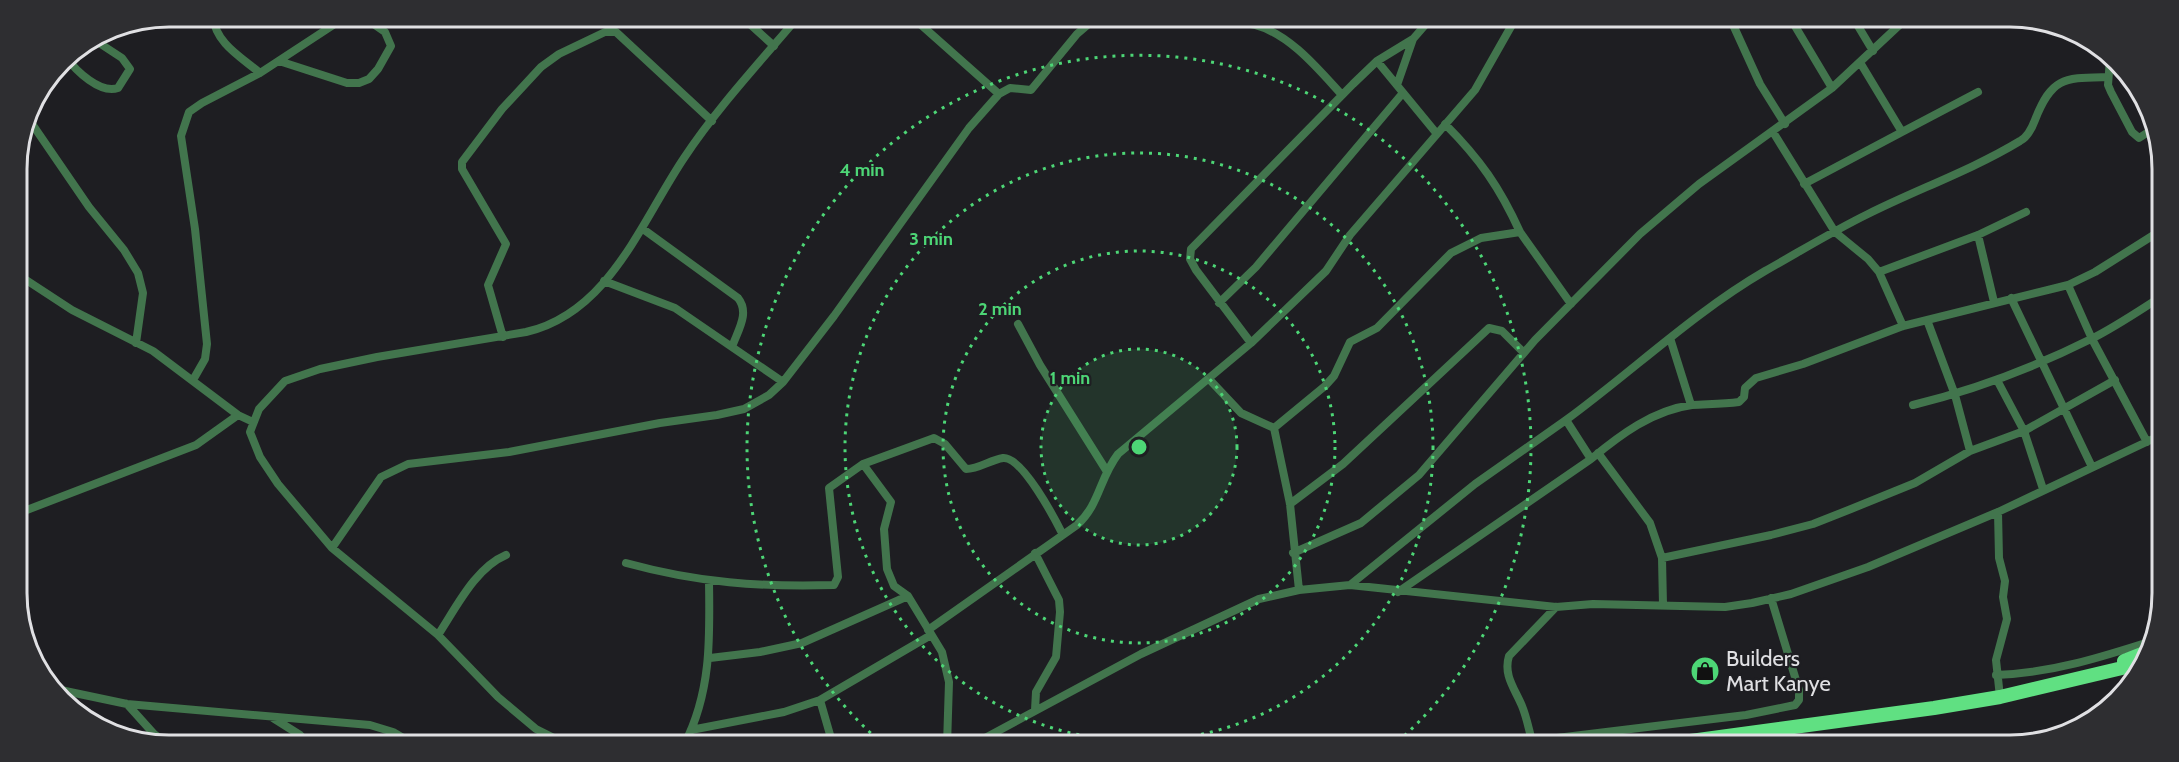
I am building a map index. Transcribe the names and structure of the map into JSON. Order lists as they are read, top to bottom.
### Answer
{
  "places": {
    "shop": ["Builders Mart Kanye"]
  },
  "rings": [
    "4 min",
    "3 min",
    "2 min",
    "1 min"
  ]
}
